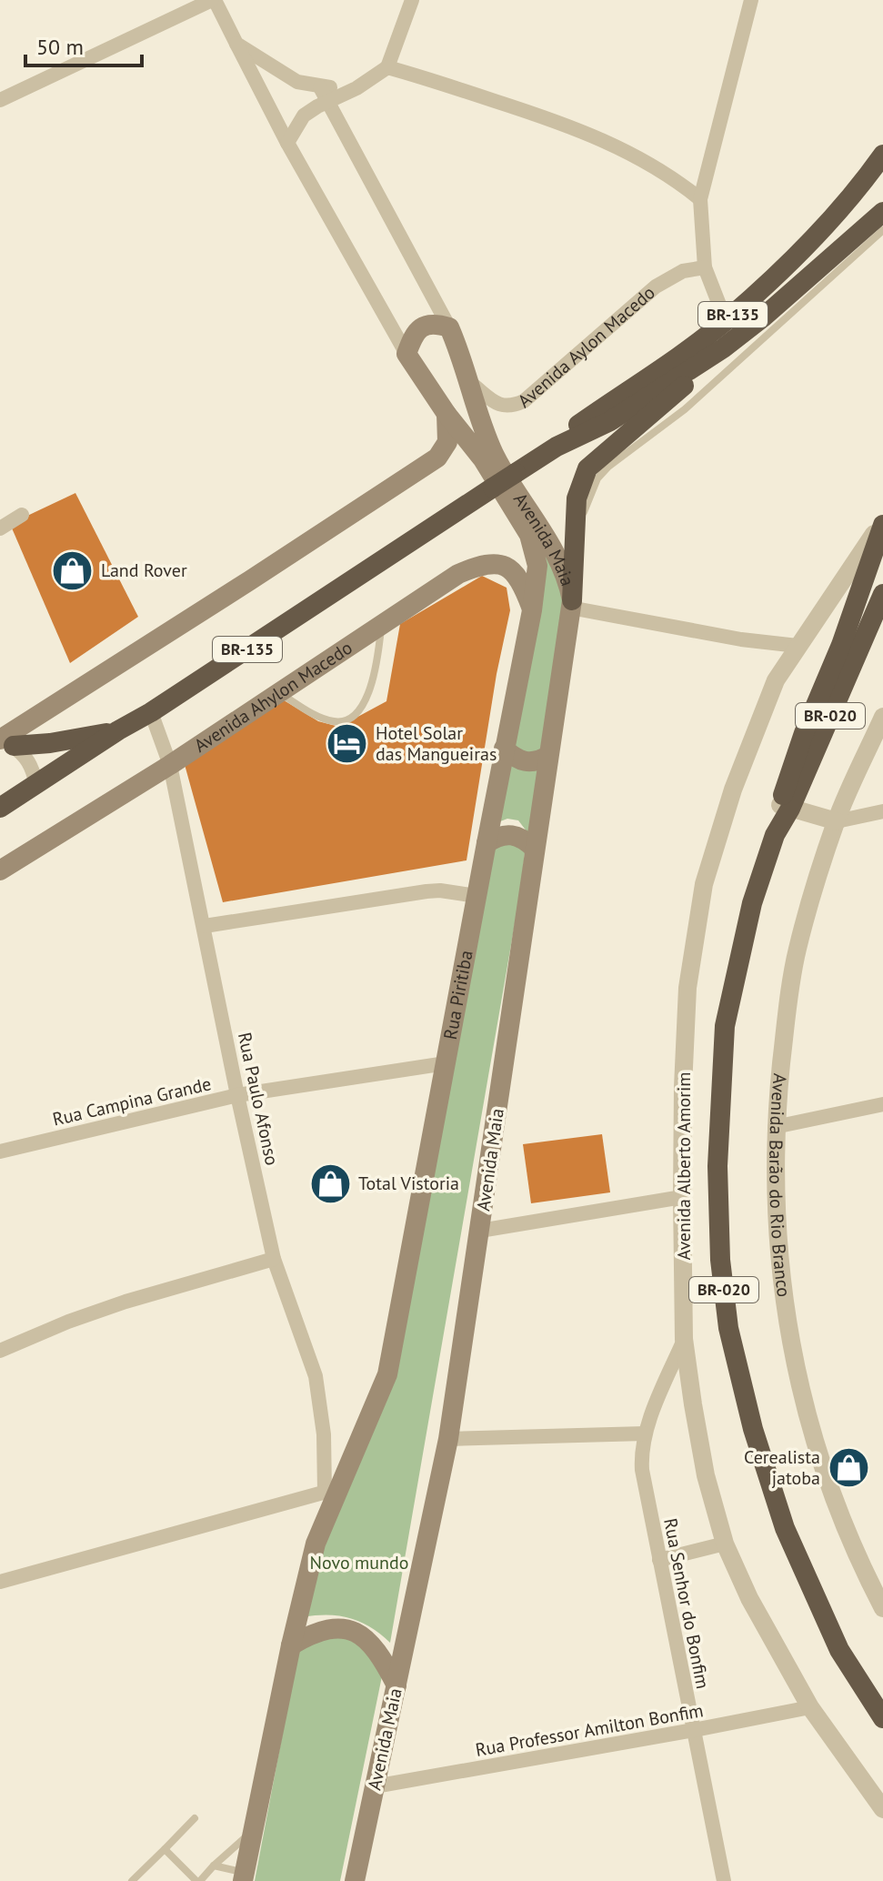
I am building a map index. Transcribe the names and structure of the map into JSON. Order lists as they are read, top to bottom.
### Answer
{
  "streets": {
    "highway": ["BR-135", "BR-020"],
    "main road": ["Avenida Maia", "Avenida Ahylon Macedo", "Rua Piritiba"],
    "street": [
      "Avenida Aylon Macedo",
      "Rua Paulo Afonso",
      "Rua Campina Grande",
      "Avenida Alberto Amorim",
      "Avenida Barão do Rio Branco",
      "Rua Senhor do Bonfim",
      "Rua Professor Amilton Bonfim"
    ]
  },
  "crossings": [
    ["BR-135", "Rua Piritiba"],
    ["BR-135", "Rua Paulo Afonso"],
    ["Avenida Aylon Macedo", "Avenida Maia"],
    ["Avenida Maia", "Rua Professor Amilton Bonfim"],
    ["Avenida Ahylon Macedo", "Rua Piritiba"],
    ["Avenida Ahylon Macedo", "Rua Paulo Afonso"],
    ["Rua Piritiba", "Rua Paulo Afonso"],
    ["Rua Piritiba", "Rua Campina Grande"],
    ["Rua Paulo Afonso", "Rua Campina Grande"],
    ["Avenida Alberto Amorim", "Rua Senhor do Bonfim"],
    ["Avenida Alberto Amorim", "Rua Professor Amilton Bonfim"],
    ["Rua Senhor do Bonfim", "Rua Professor Amilton Bonfim"]
  ],
  "parks": ["Novo mundo"],
  "places": {
    "shop": ["Land Rover", "Total Vistoria", "Cerealista jatoba"],
    "hotel": ["Hotel Solar das Mangueiras"]
  },
  "scale_bar": "50 m"
}
